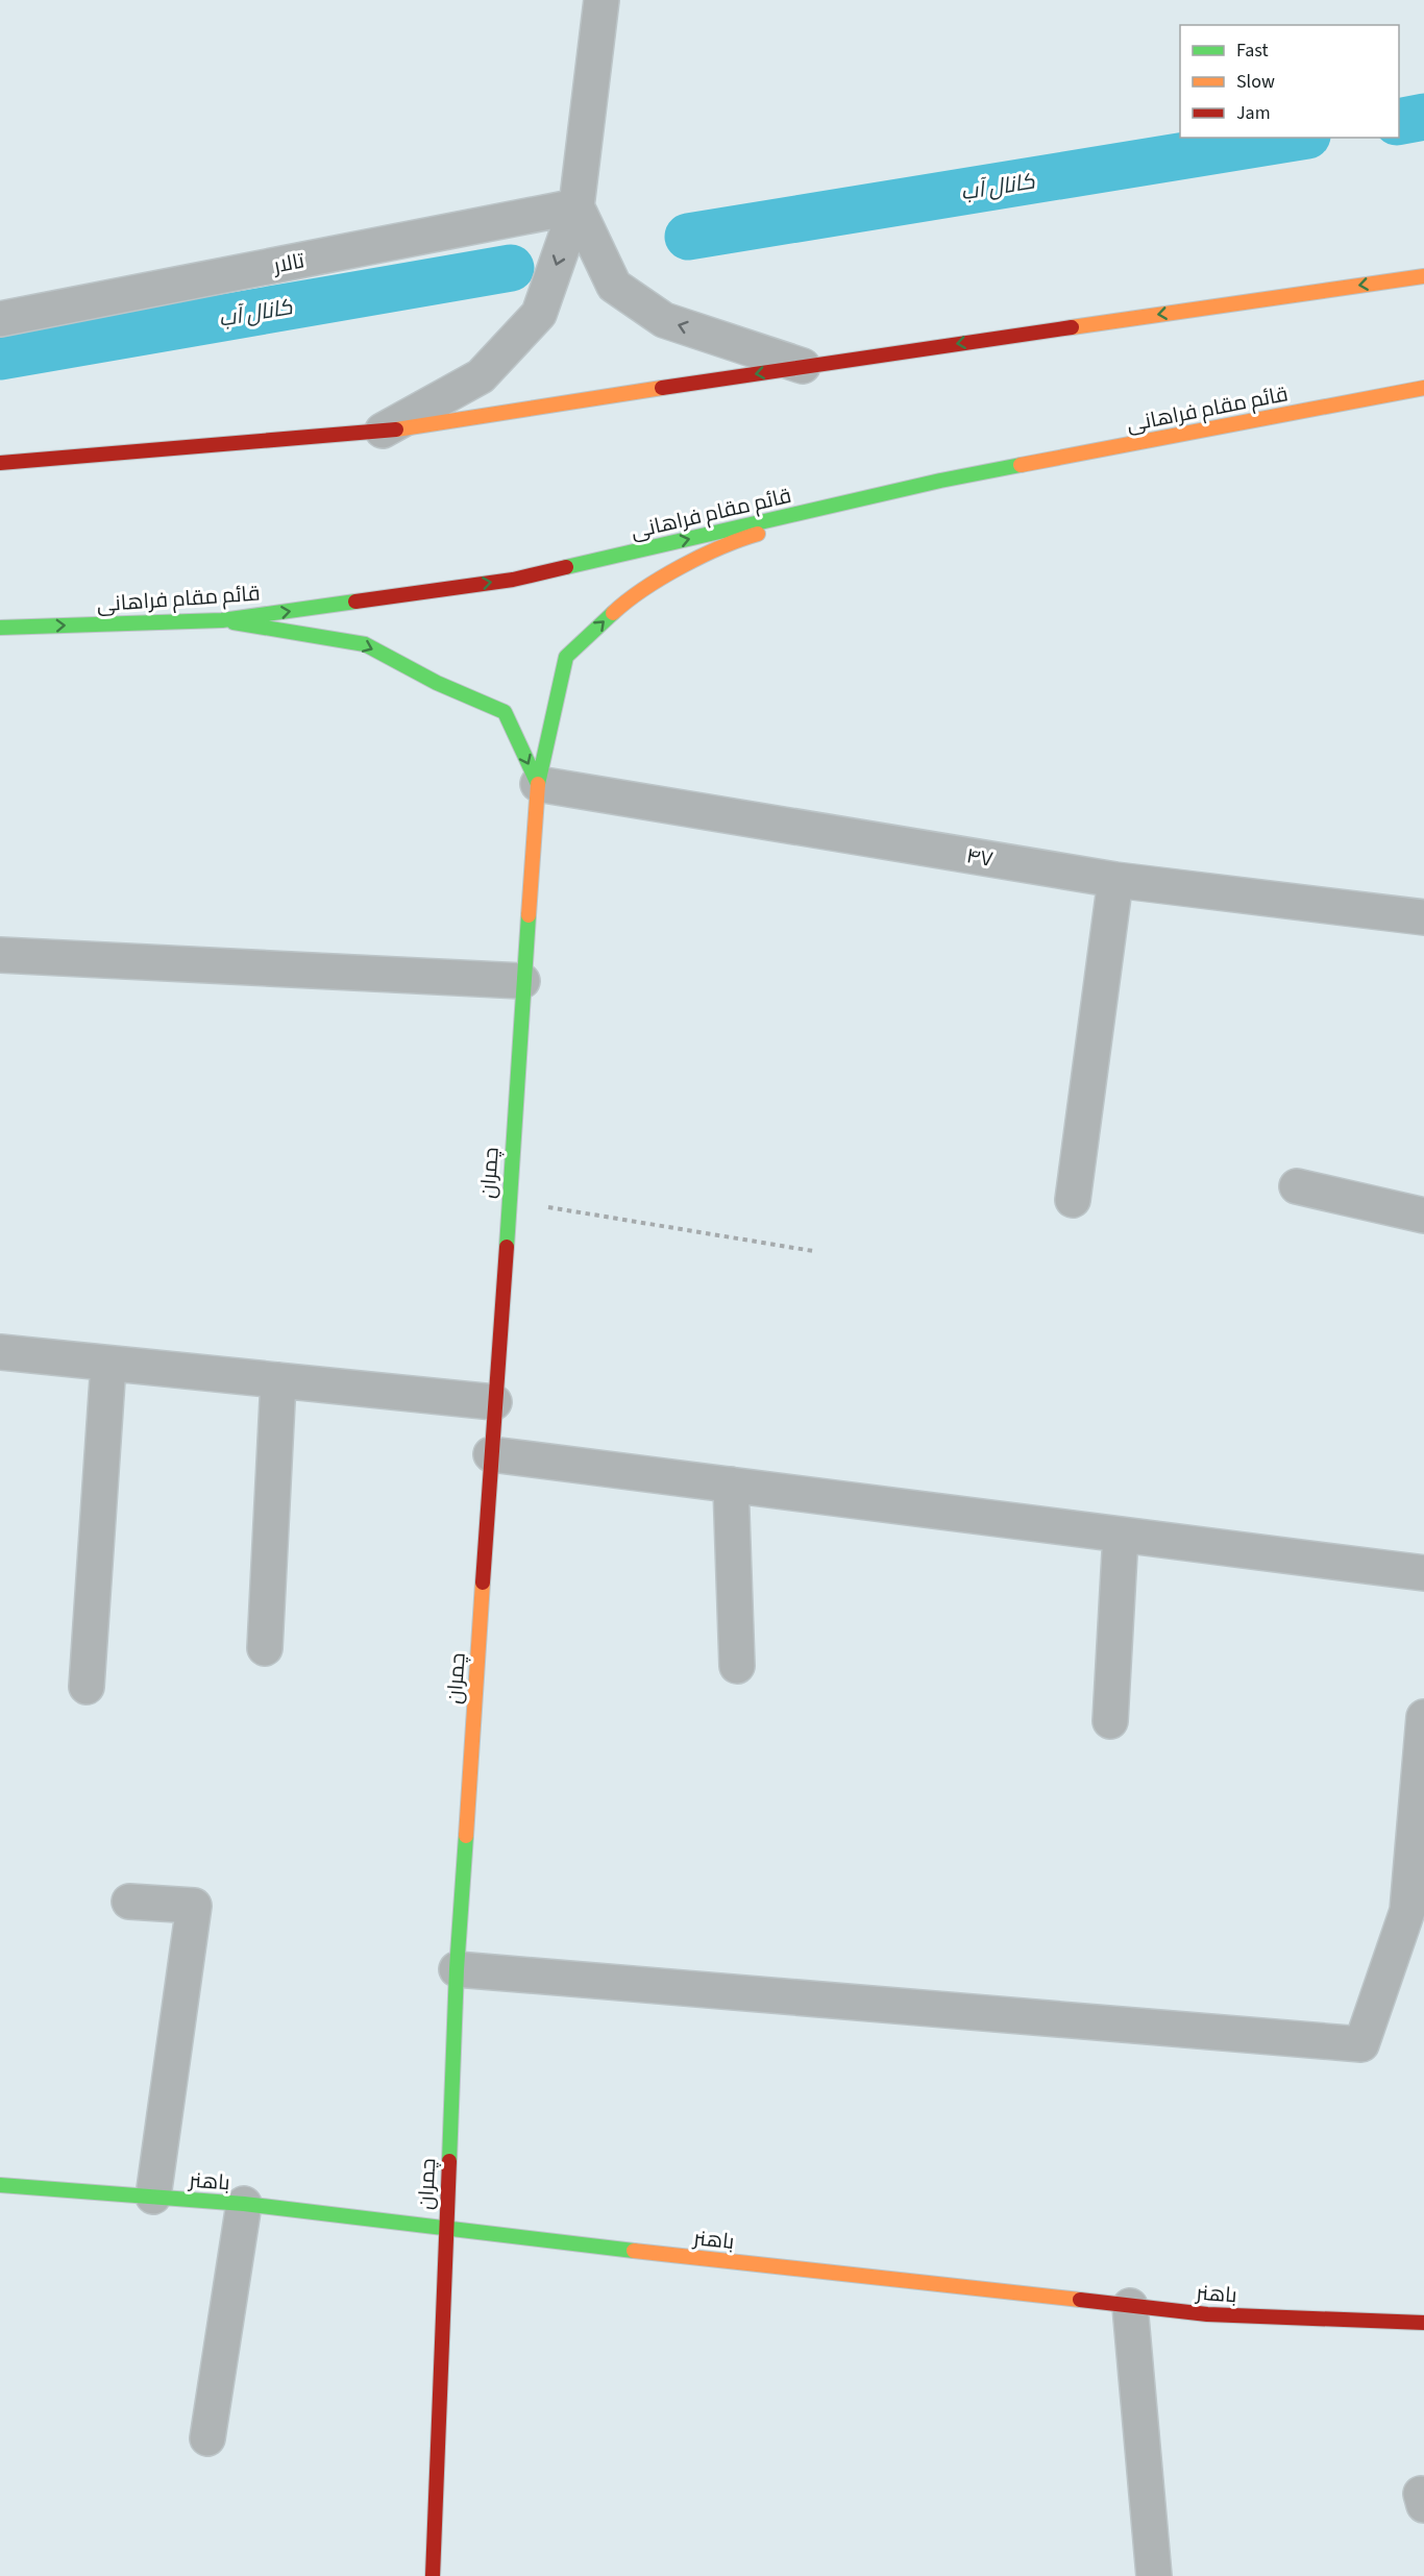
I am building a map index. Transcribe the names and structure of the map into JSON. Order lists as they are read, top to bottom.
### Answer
{
  "streets": {
    "street": [
      "تالار",
      "قائم مقام فراهانی",
      "۴۷",
      "چمران",
      "باهنر"
    ]
  },
  "crossings": [
    ["قائم مقام فراهانی", "چمران"],
    ["۴۷", "چمران"],
    ["چمران", "باهنر"]
  ],
  "one_way": ["قائم مقام فراهانی"],
  "water": ["کانال آب"],
  "legend": ["Fast", "Slow", "Jam"]
}
